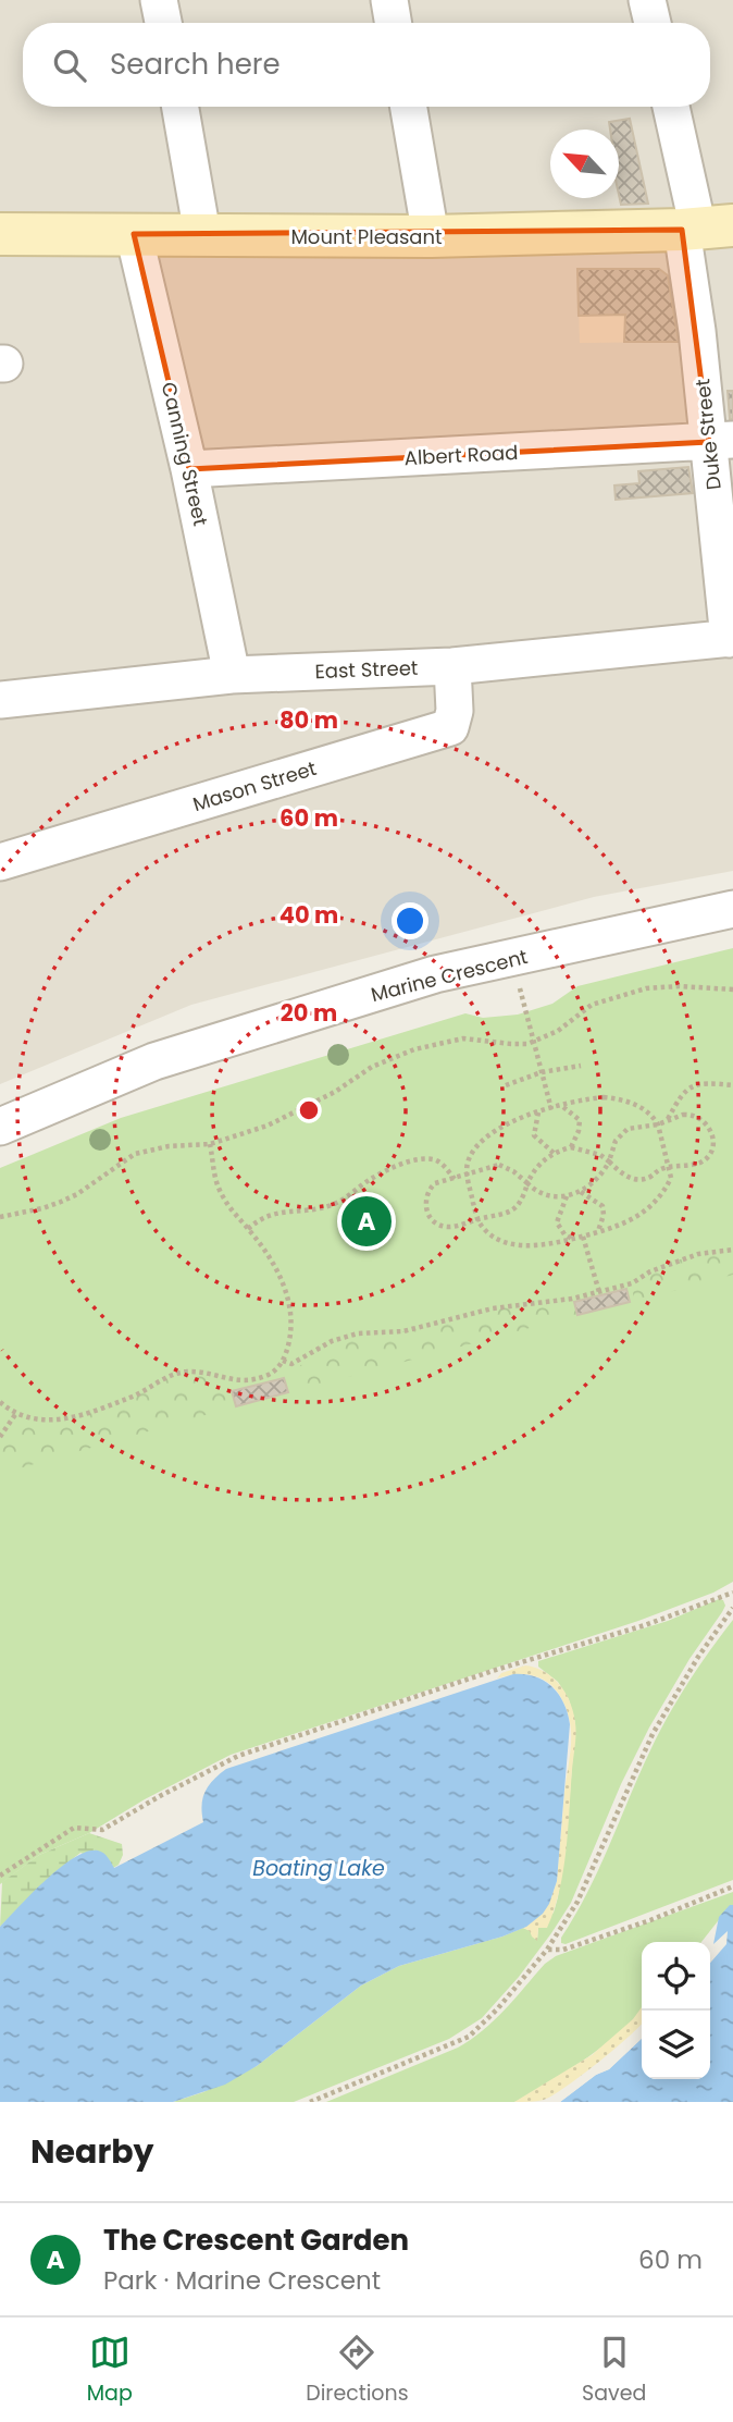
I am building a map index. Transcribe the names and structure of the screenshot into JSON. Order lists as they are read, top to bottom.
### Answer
{
  "streets": {
    "street": [
      "Mount Pleasant",
      "Duke Street",
      "Canning Street",
      "Albert Road",
      "East Street",
      "Mason Street",
      "Marine Crescent"
    ]
  },
  "crossings": [
    ["Mount Pleasant", "Duke Street"],
    ["Mount Pleasant", "Canning Street"],
    ["Duke Street", "Albert Road"],
    ["Duke Street", "East Street"],
    ["Canning Street", "Albert Road"],
    ["Canning Street", "East Street"],
    ["East Street", "Mason Street"]
  ],
  "water": ["Boating Lake"],
  "north": "top left",
  "page": {
    "search": "Search here",
    "pins": "A",
    "heading": "Nearby",
    "list": [
      {
        "mark": "A",
        "name": "The Crescent Garden",
        "note": "Park · Marine Crescent",
        "value": "60 m"
      }
    ],
    "nav": ["Map", "Directions", "Saved"]
  },
  "rings": [
    "80 m",
    "60 m",
    "40 m",
    "20 m"
  ]
}
